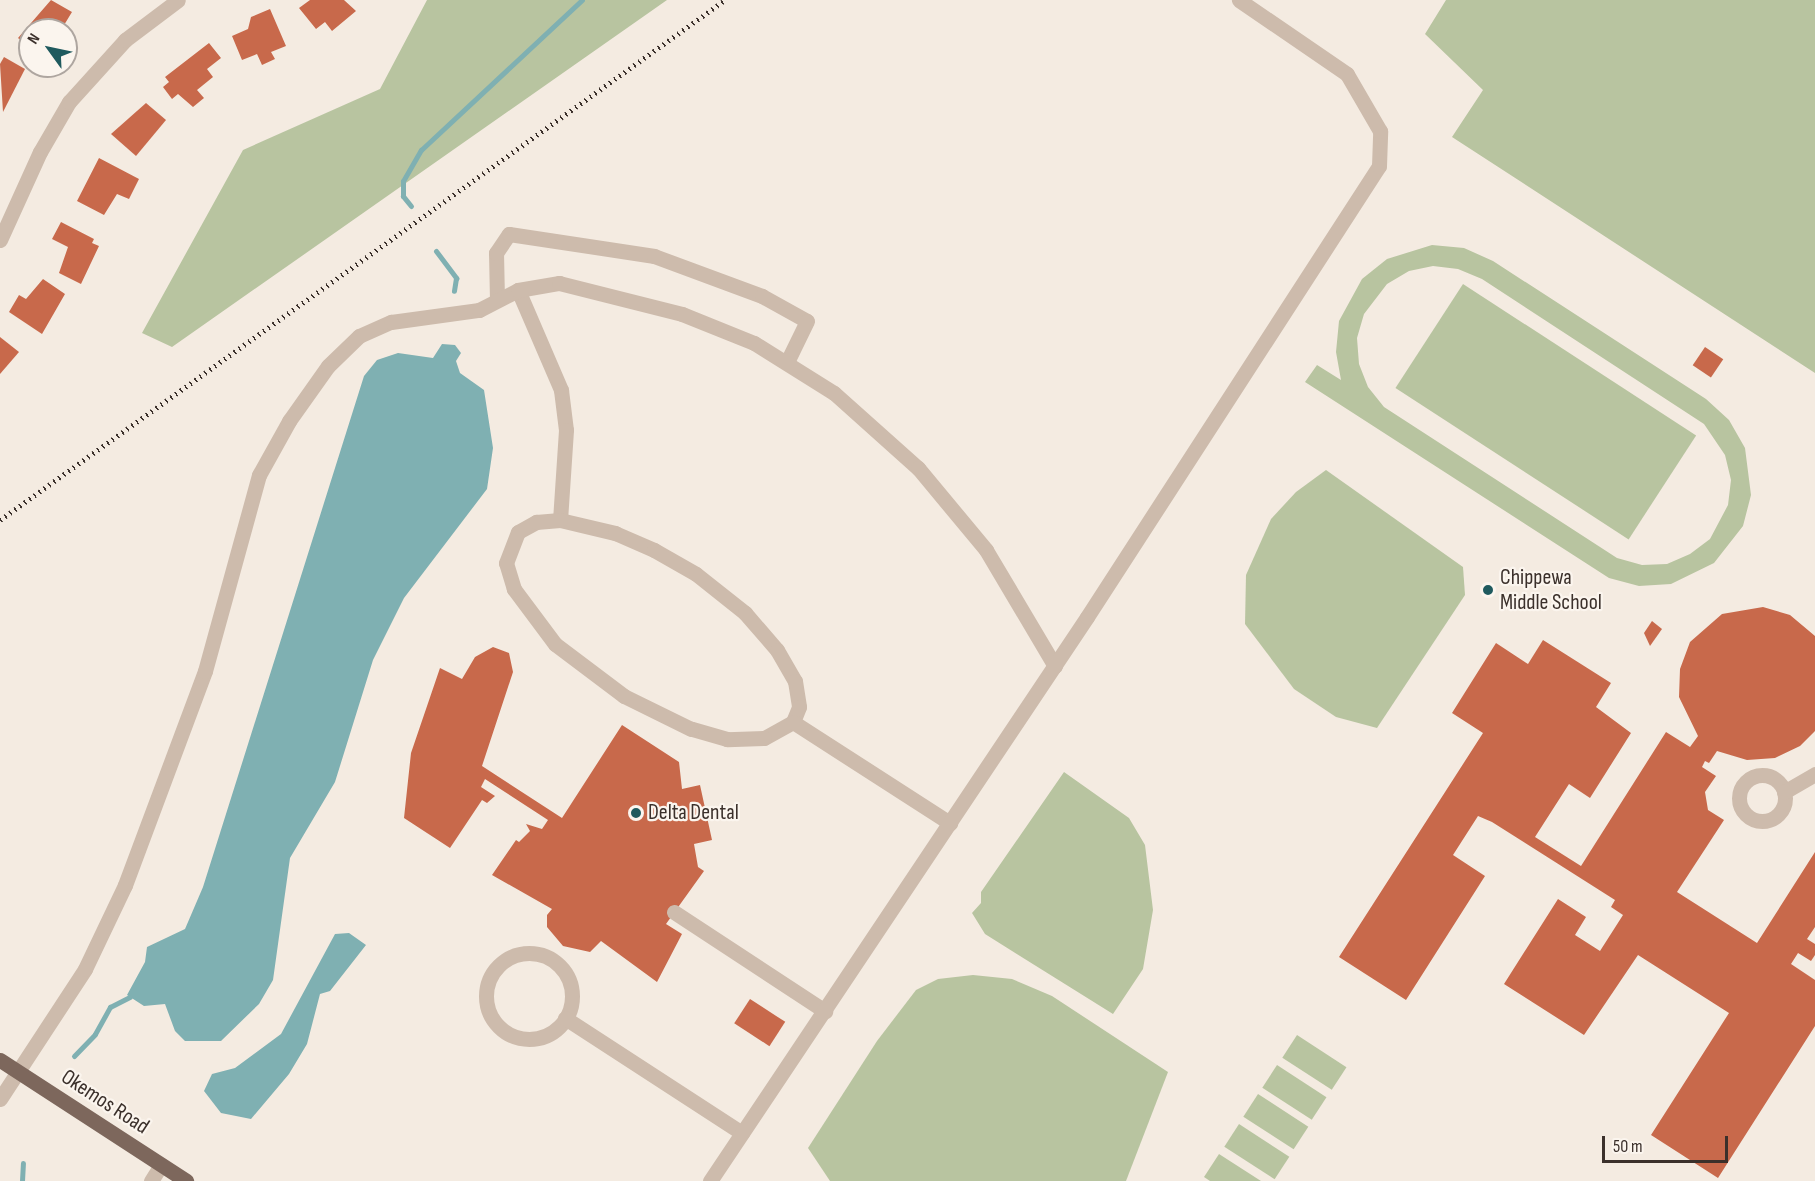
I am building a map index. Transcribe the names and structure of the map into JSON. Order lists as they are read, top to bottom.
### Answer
{
  "streets": {
    "main road": ["Okemos Road"]
  },
  "places": ["Chippewa Middle School", "Delta Dental"],
  "scale_bar": "50 m",
  "north": "top left"
}
